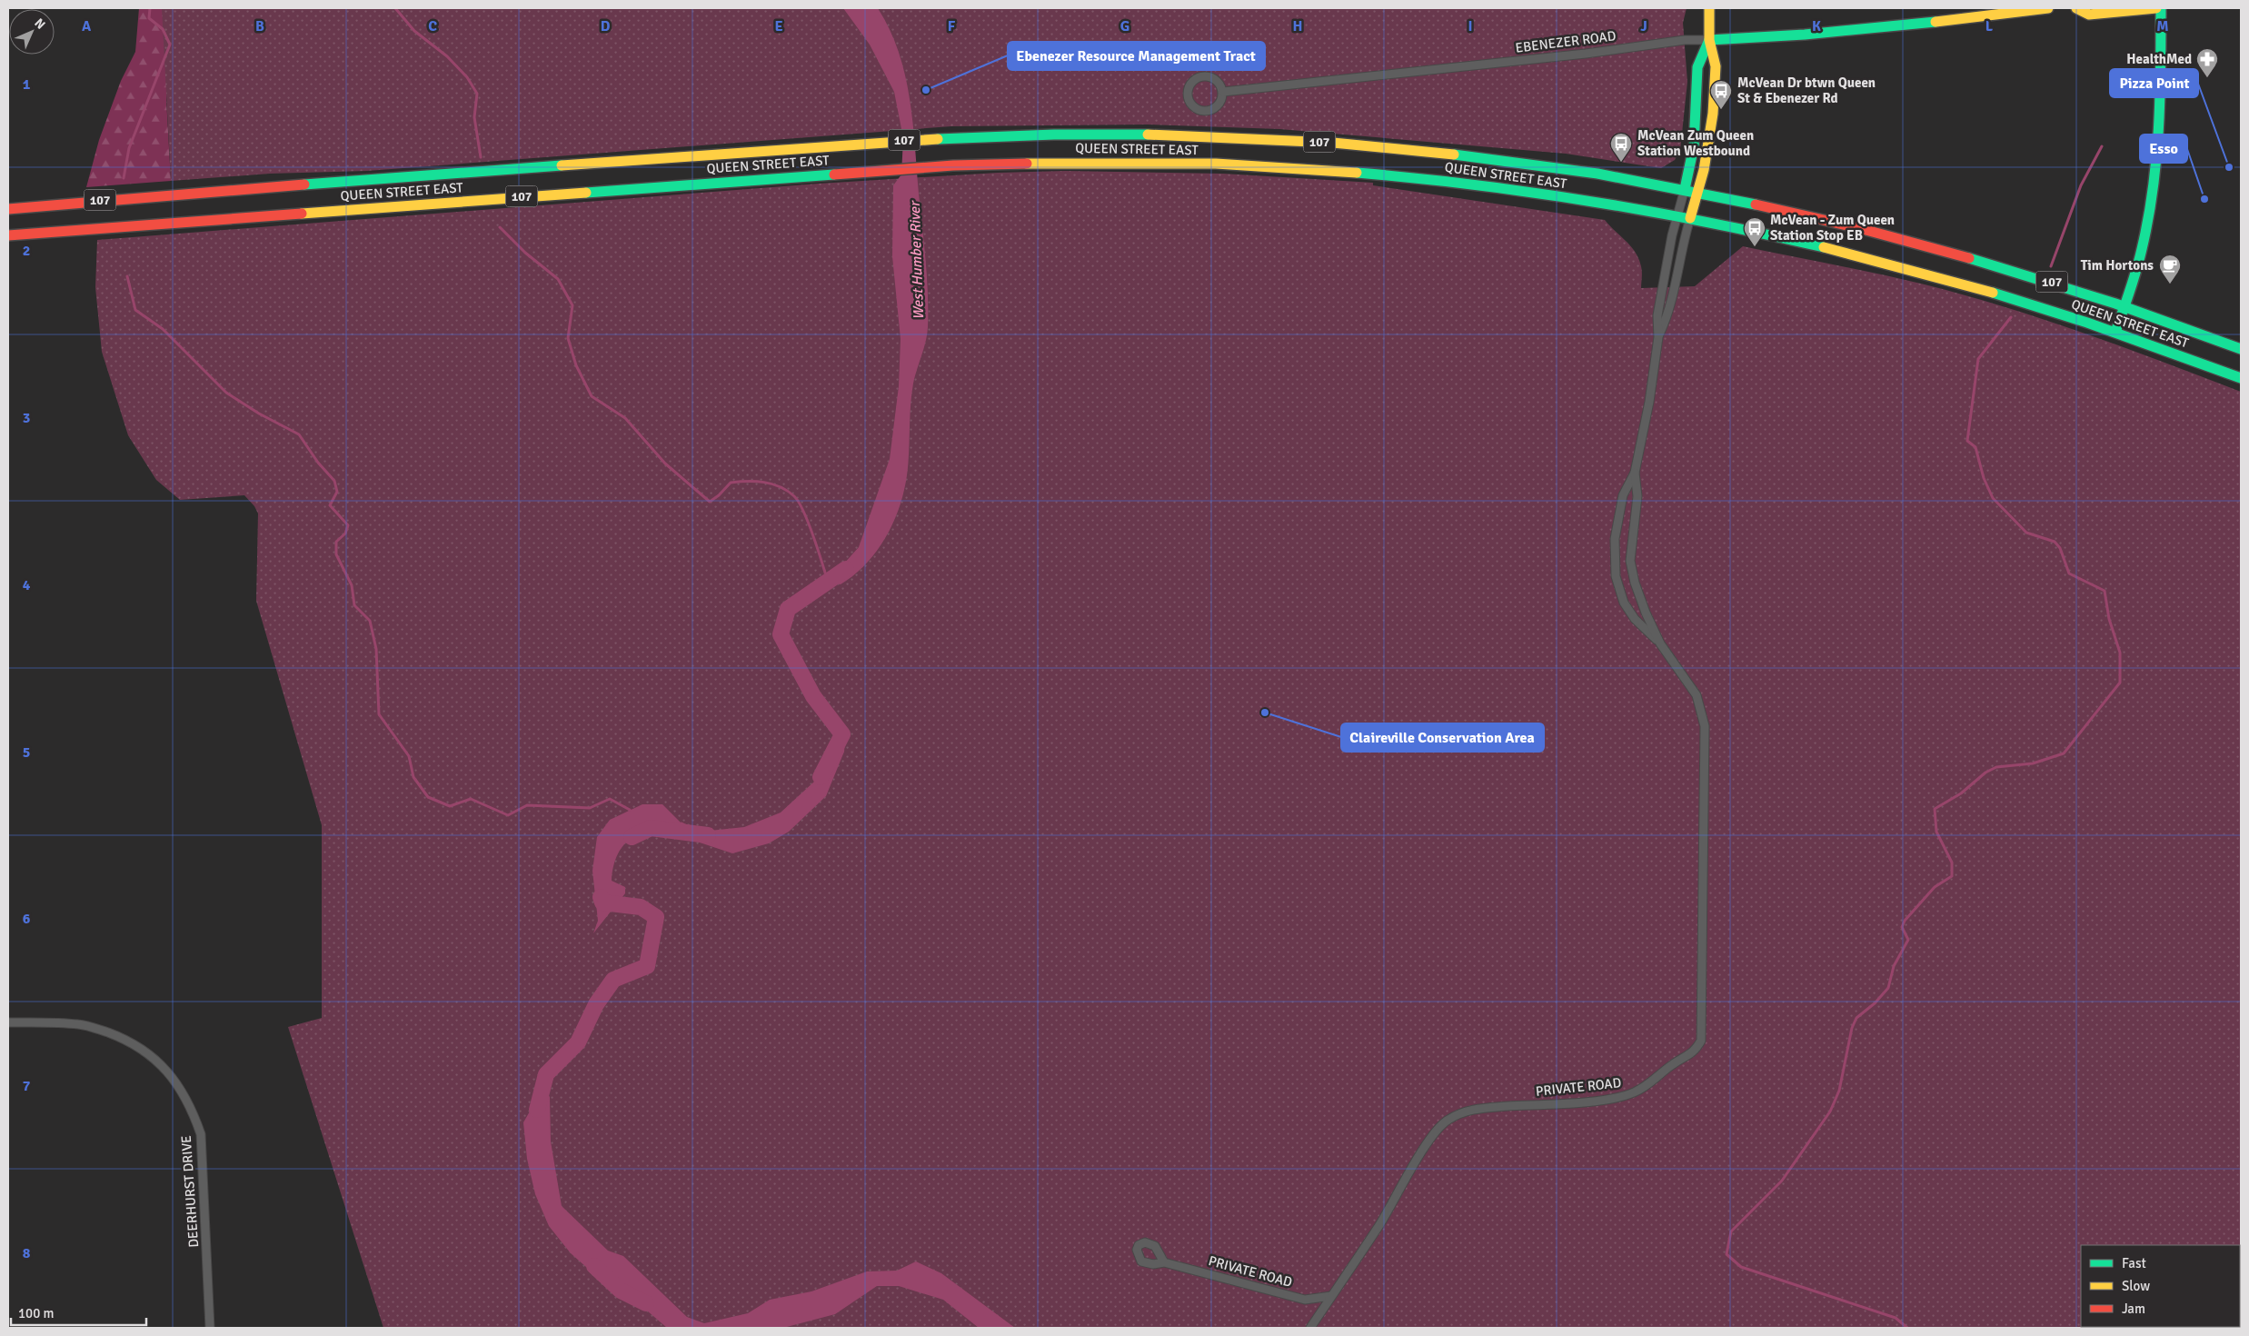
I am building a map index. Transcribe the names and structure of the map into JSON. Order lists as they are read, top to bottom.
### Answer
{
  "streets": {
    "main road": ["EBENEZER ROAD", "107", "QUEEN STREET EAST"],
    "street": ["PRIVATE ROAD", "DEERHURST DRIVE"]
  },
  "water": ["West Humber River"],
  "places": {
    "pharmacy": ["HealthMed"],
    "other": [
      "Ebenezer Resource Management Tract",
      "Pizza Point",
      "Esso",
      "Claireville Conservation Area"
    ],
    "bus stop": ["McVean Dr btwn Queen St & Ebenezer Rd", "McVean Zum Queen Station Westbound", "McVean - Zum Queen Station Stop EB"],
    "cafe": ["Tim Hortons"]
  },
  "legend": ["Fast", "Slow", "Jam"],
  "scale_bar": "100 m",
  "north": "top right",
  "grid": {
    "columns": [
      "A",
      "B",
      "C",
      "D",
      "E",
      "F",
      "G",
      "H",
      "I",
      "J",
      "K",
      "L",
      "M"
    ],
    "rows": [
      "1",
      "2",
      "3",
      "4",
      "5",
      "6",
      "7",
      "8"
    ]
  }
}
